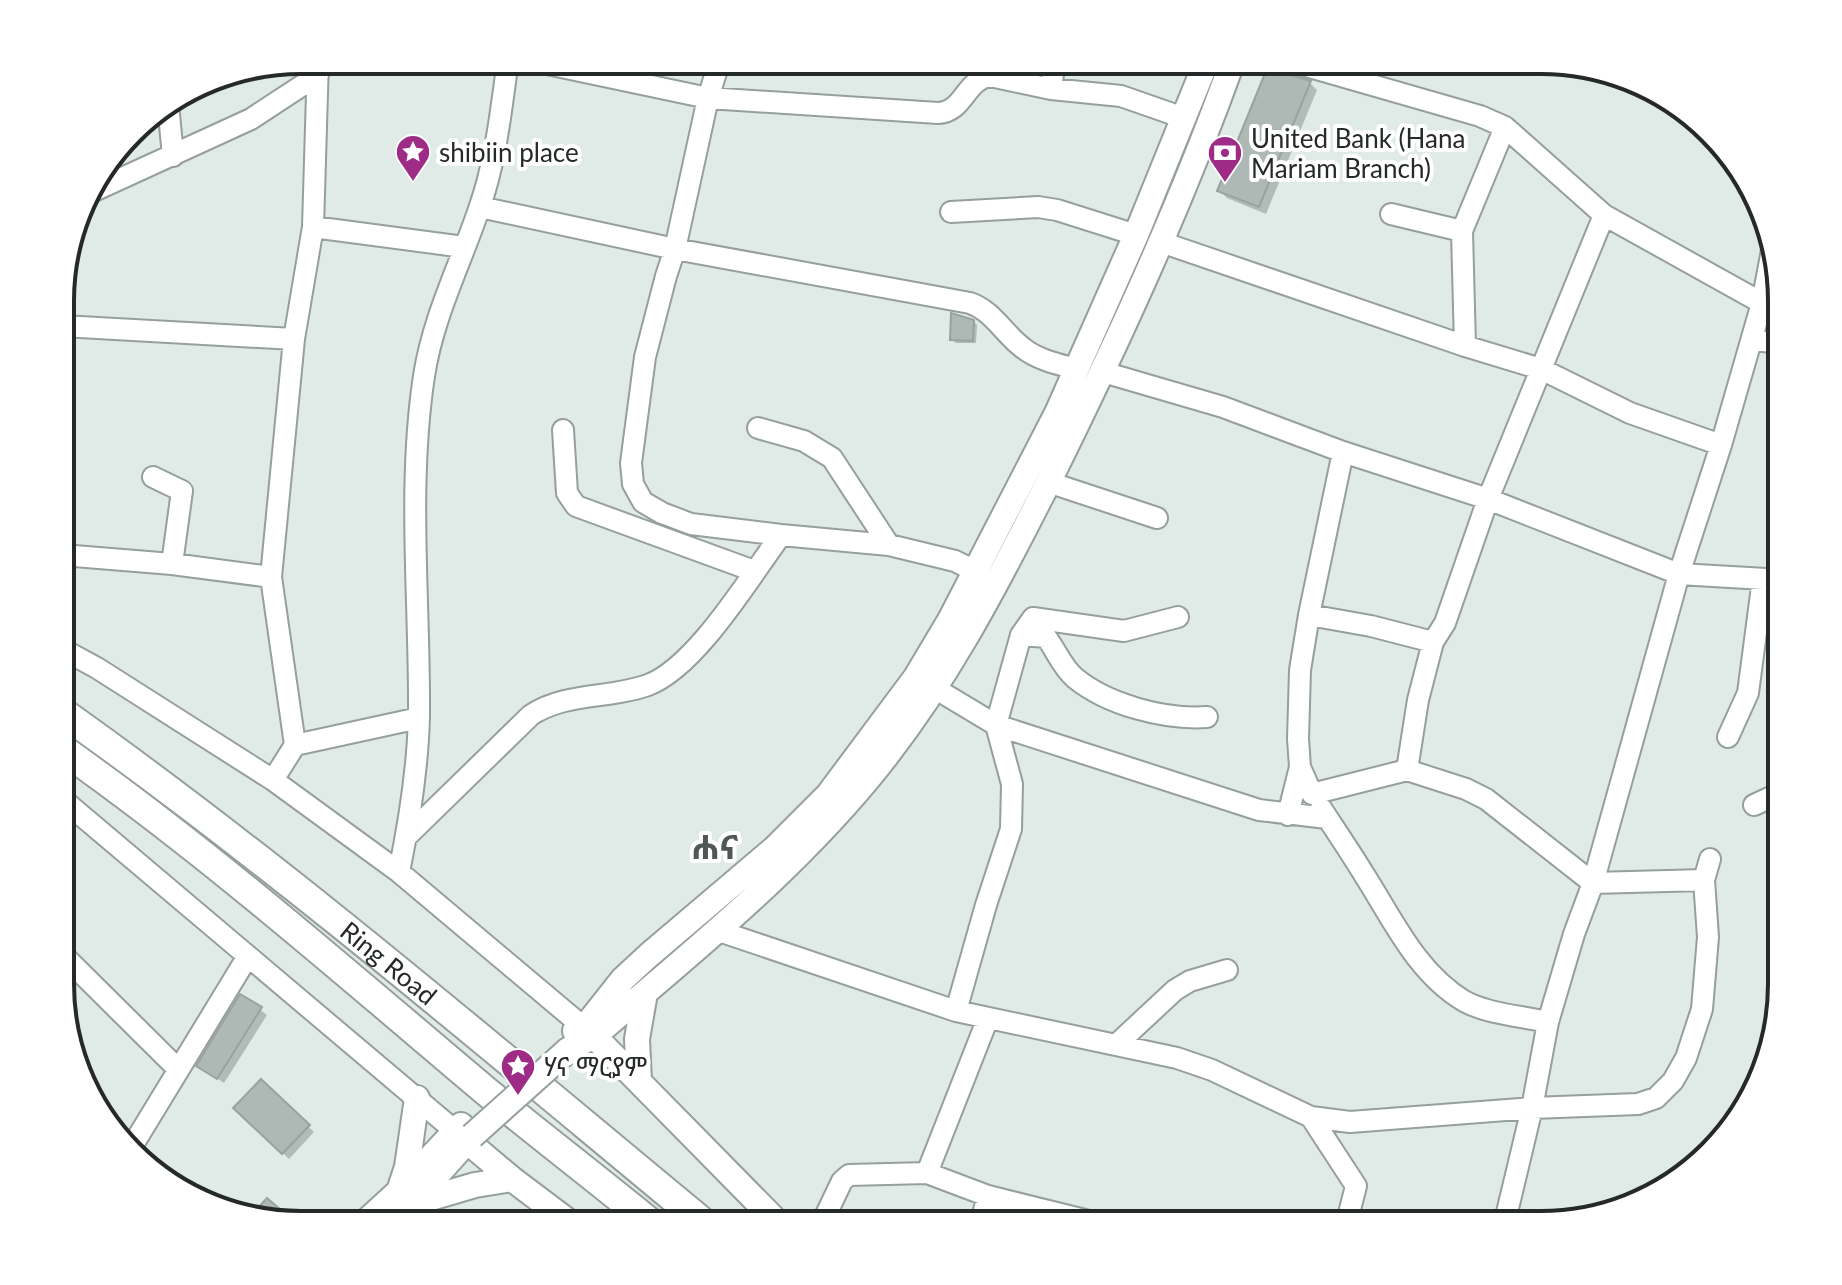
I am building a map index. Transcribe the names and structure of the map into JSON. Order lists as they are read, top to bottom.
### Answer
{
  "streets": {
    "highway": ["Ring Road"]
  },
  "districts": ["ሐና"],
  "places": {
    "place": ["shibiin place", "ሃና ማርያም"],
    "bank": ["United Bank (Hana Mariam Branch)"]
  }
}
